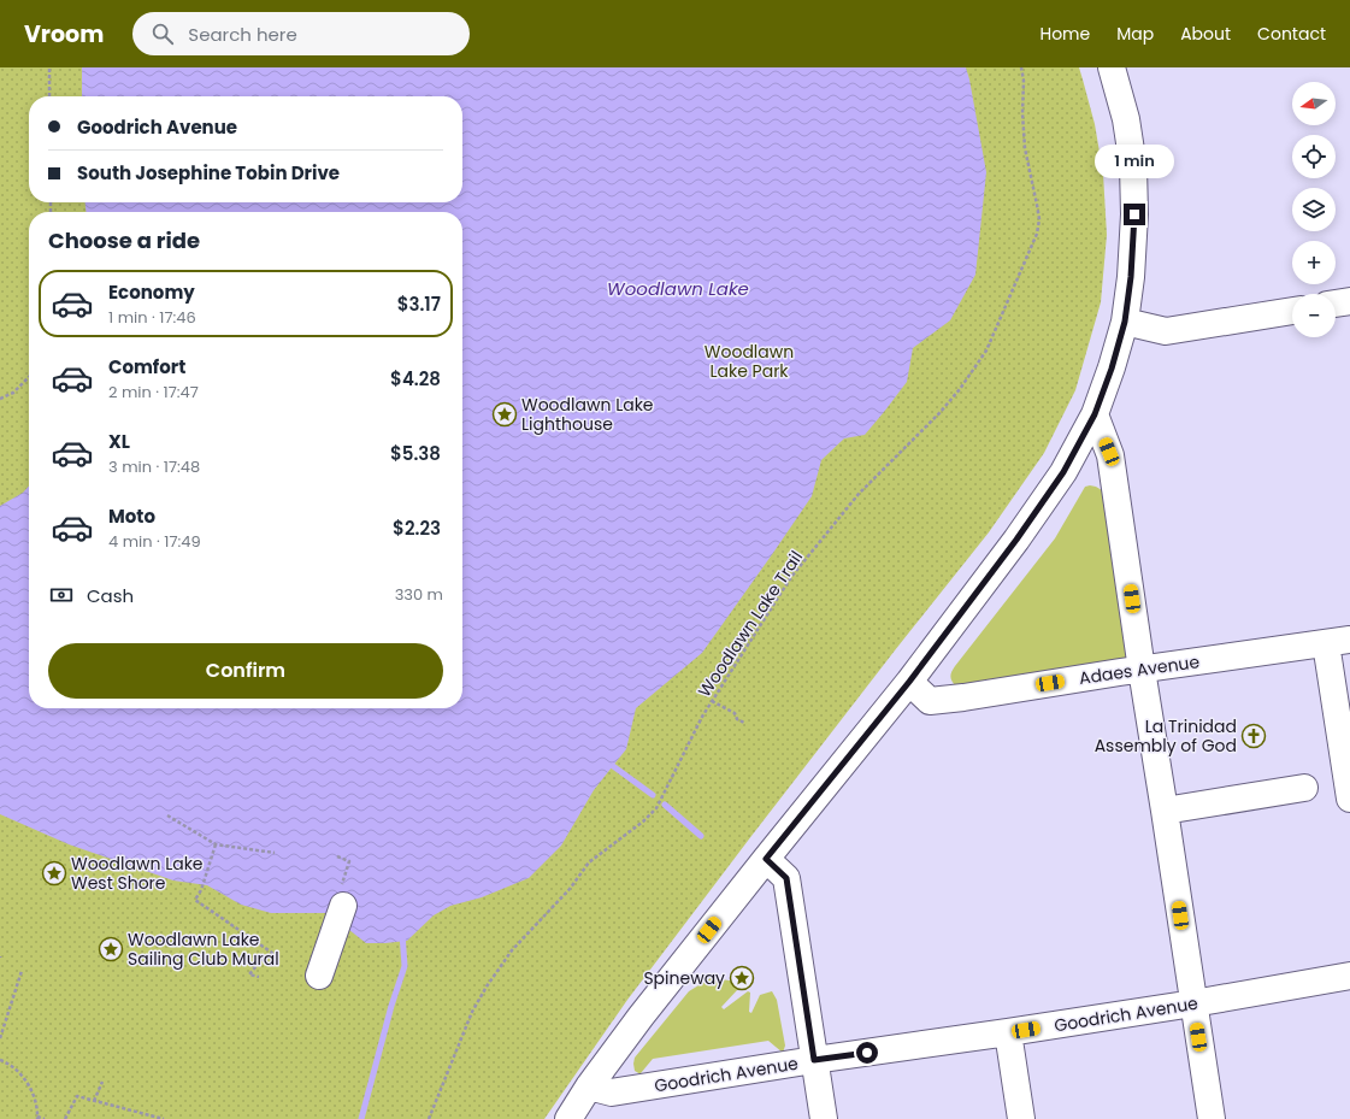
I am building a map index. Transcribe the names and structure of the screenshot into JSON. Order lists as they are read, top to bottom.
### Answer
{
  "streets": {
    "street": ["Adaes Avenue", "Goodrich Avenue"],
    "path": ["Woodlawn Lake Trail"]
  },
  "water": ["Woodlawn Lake"],
  "parks": ["Woodlawn Lake Park"],
  "places": {
    "place": [
      "Woodlawn Lake Lighthouse",
      "Woodlawn Lake West Shore",
      "Woodlawn Lake Sailing Club Mural",
      "Spineway"
    ],
    "church": ["La Trinidad Assembly of God"]
  },
  "north": "left",
  "page": {
    "header": "Vroom",
    "search": "Search here",
    "nav": [
      "Home",
      "Map",
      "About",
      "Contact"
    ],
    "map_buttons": ["+", "−"],
    "banner": ["Goodrich Avenue", "South Josephine Tobin Drive"],
    "bubble": "1 min",
    "heading": "Choose a ride",
    "list": [
      {
        "name": "Economy",
        "note": "1 min · 17:46",
        "value": "$3.17"
      },
      {
        "name": "Comfort",
        "note": "2 min · 17:47",
        "value": "$4.28"
      },
      {
        "name": "XL",
        "note": "3 min · 17:48",
        "value": "$5.38"
      },
      {
        "name": "Moto",
        "note": "4 min · 17:49",
        "value": "$2.23"
      }
    ],
    "pay": ["Cash", "330 m"],
    "buttons": "Confirm"
  }
}
